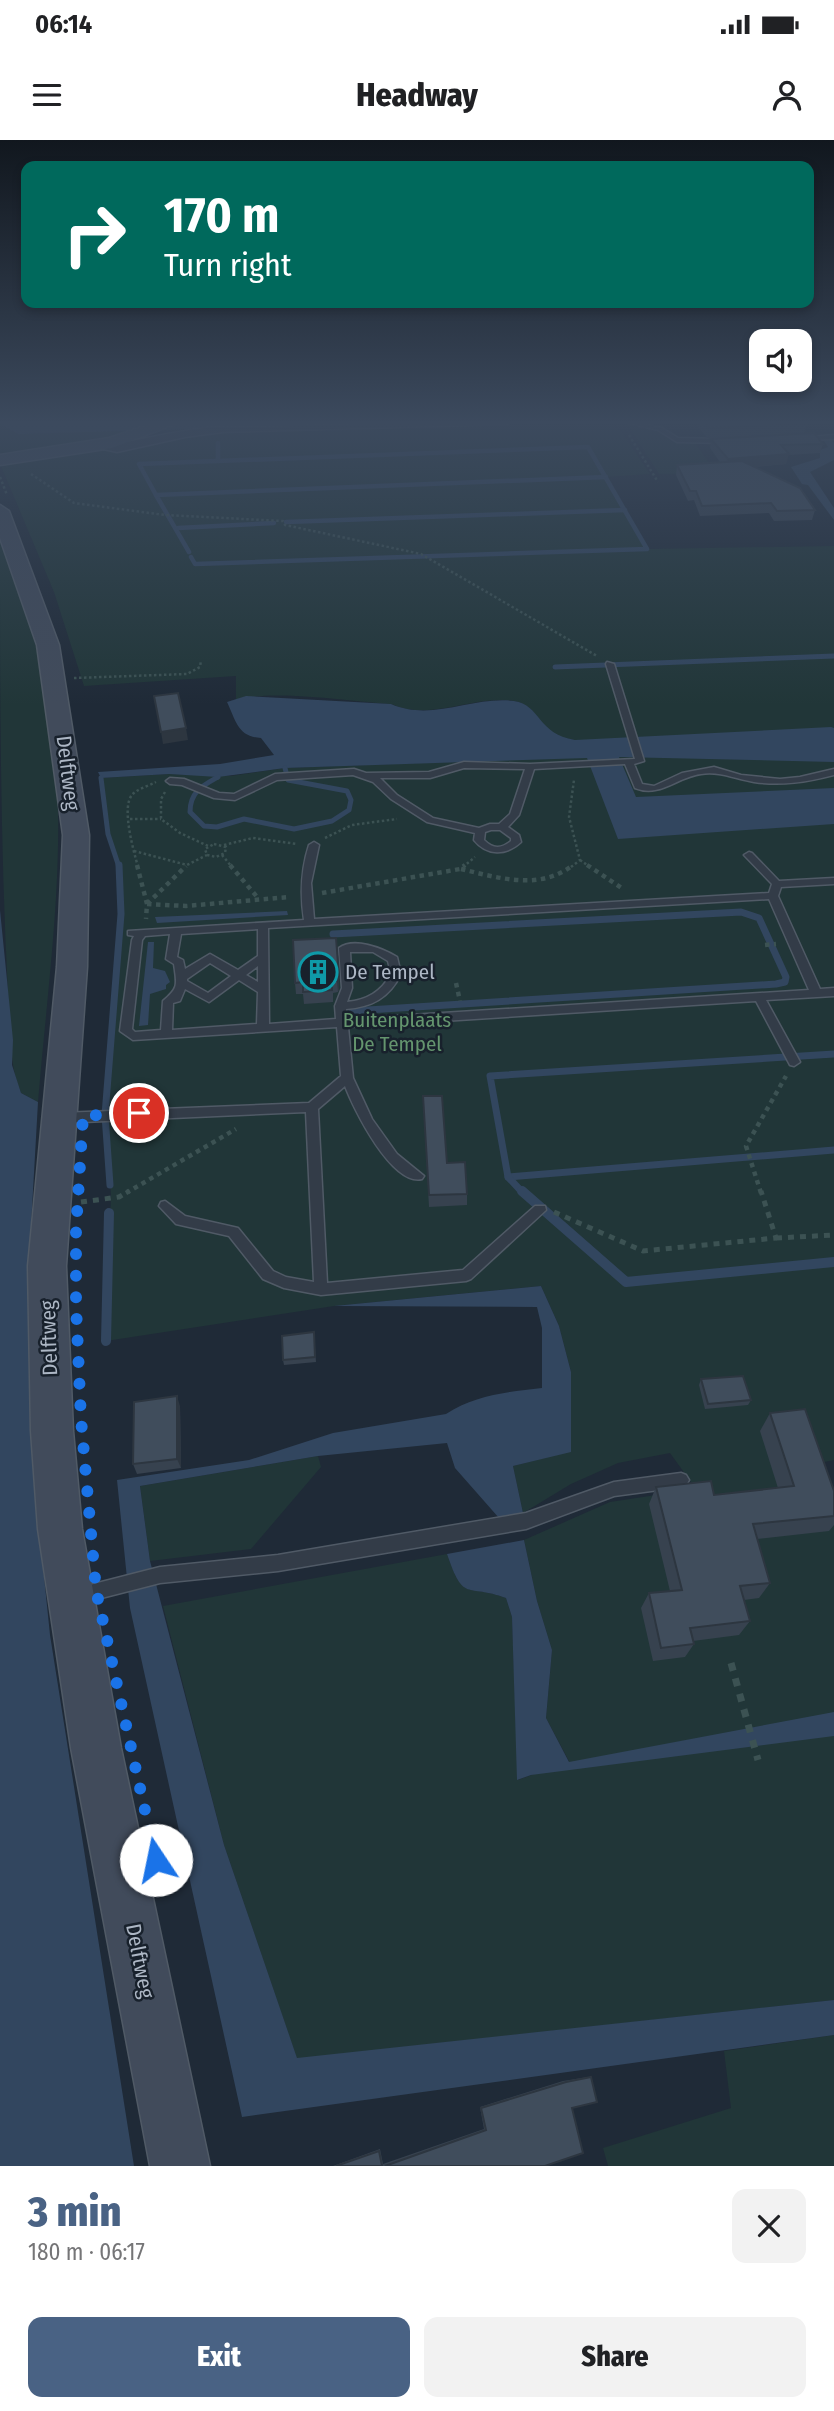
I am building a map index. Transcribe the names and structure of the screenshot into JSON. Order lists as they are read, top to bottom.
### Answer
{
  "streets": {
    "street": ["Delftweg"]
  },
  "parks": ["Buitenplaats De Tempel"],
  "places": {
    "building": ["De Tempel"]
  },
  "page": {
    "status": "06:14",
    "header": "Headway",
    "turn": ["170 m", "Turn right"],
    "heading": ["3 min", "180 m · 06:17"],
    "buttons": ["Exit", "Share"]
  }
}
